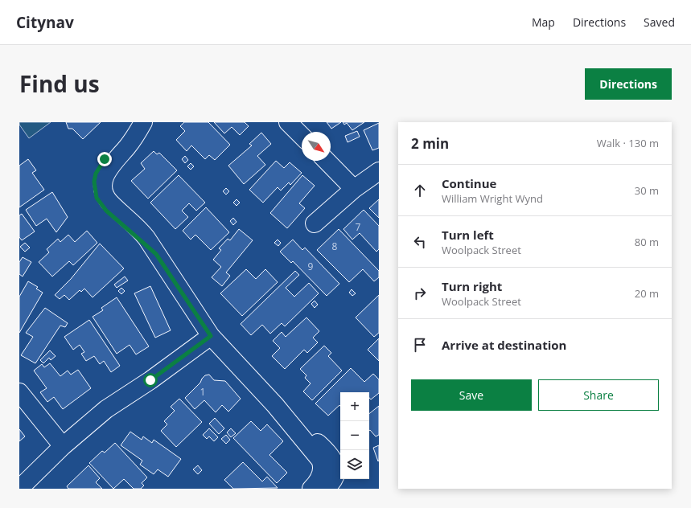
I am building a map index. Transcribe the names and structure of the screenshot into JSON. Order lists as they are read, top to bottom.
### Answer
{
  "house_numbers": [
    "7",
    "8",
    "9",
    "1"
  ],
  "north": "bottom right",
  "page": {
    "header": "Citynav",
    "nav": ["Map", "Directions", "Saved"],
    "title": "Find us",
    "buttons": [
      "Directions",
      ["Save", "Share"]
    ],
    "heading": ["2 min", "Walk · 130 m"],
    "list": [
      ["Continue", "William Wright Wynd", "30 m"],
      ["Turn left", "Woolpack Street", "80 m"],
      ["Turn right", "Woolpack Street", "20 m"],
      "Arrive at destination"
    ],
    "map_buttons": ["+", "−"]
  }
}
